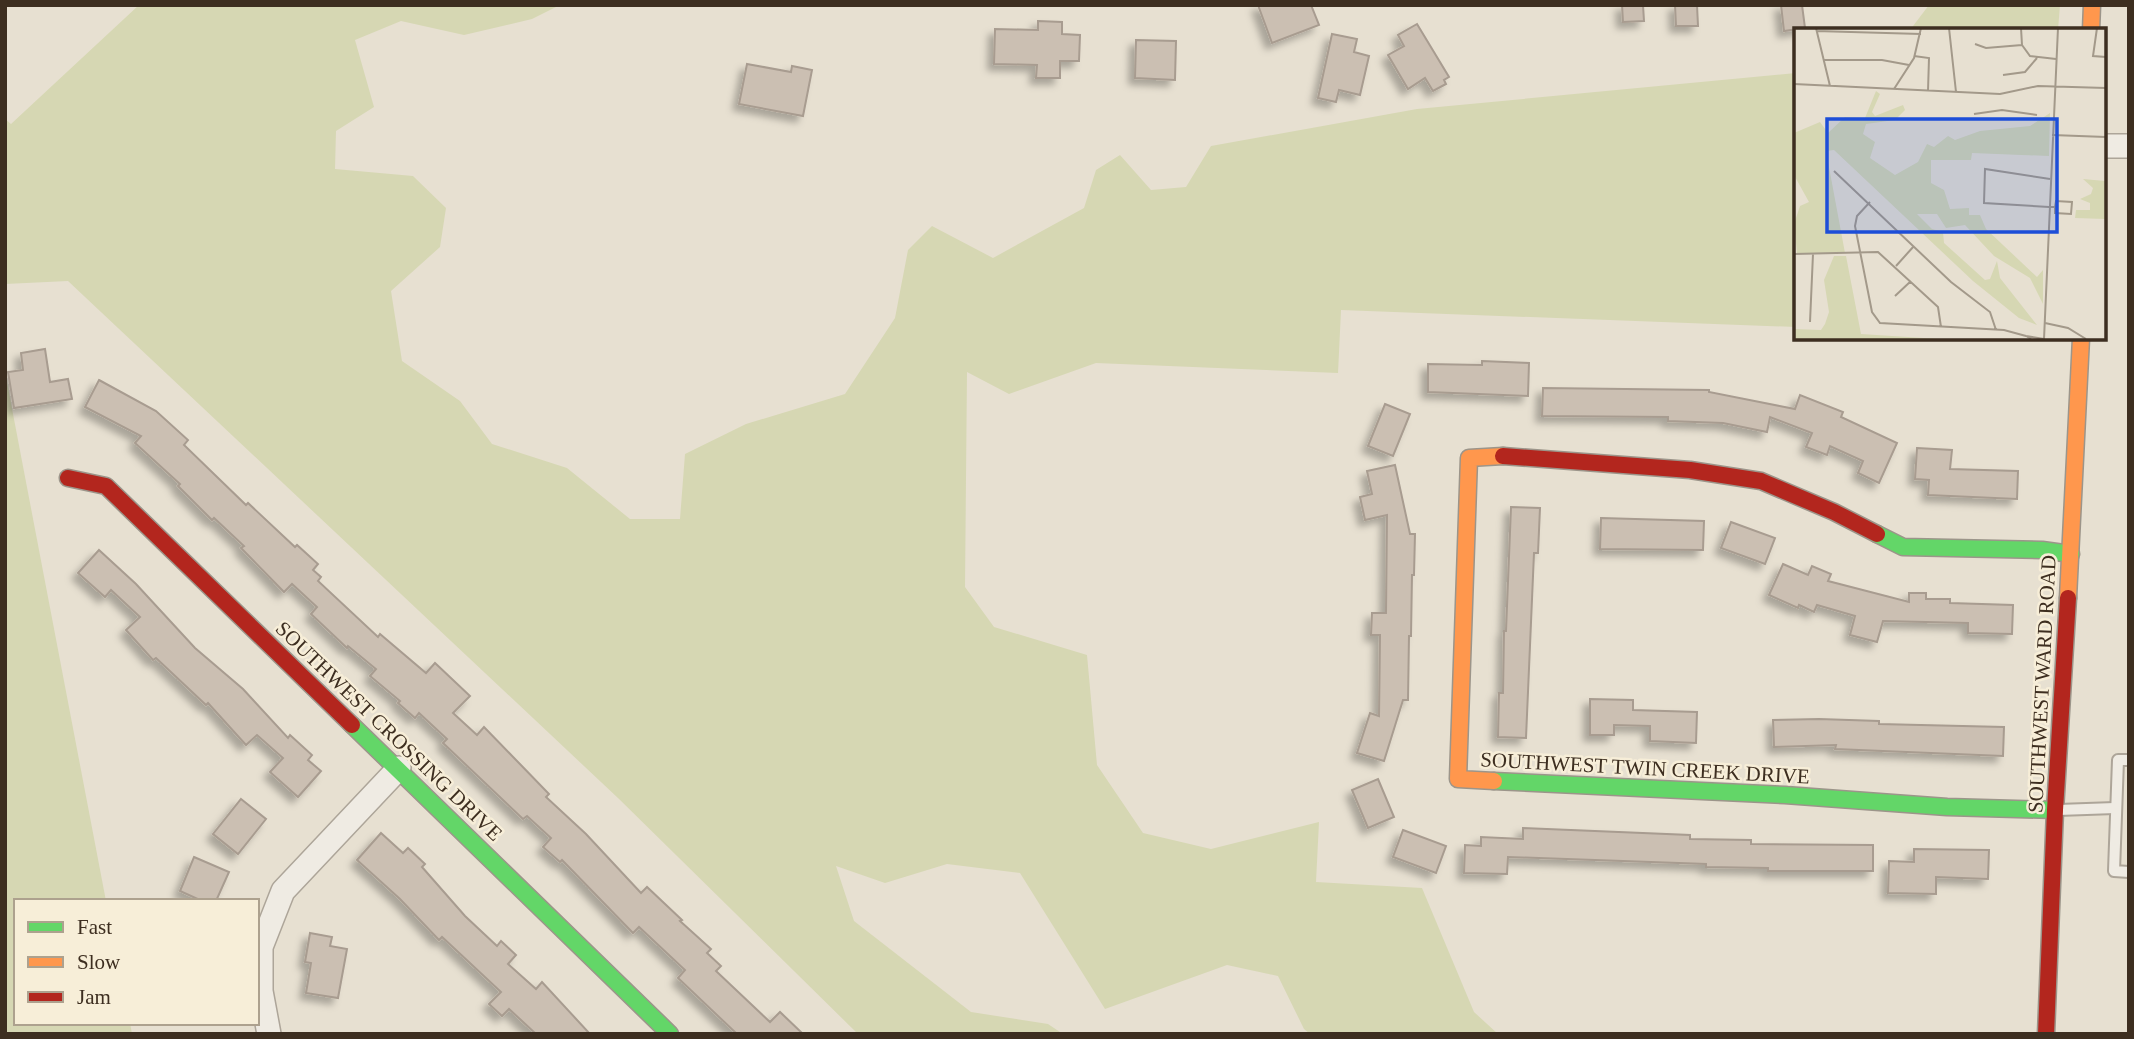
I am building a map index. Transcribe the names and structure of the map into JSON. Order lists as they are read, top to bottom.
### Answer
{
  "streets": {
    "street": ["SOUTHWEST WARD ROAD", "SOUTHWEST CROSSING DRIVE", "SOUTHWEST TWIN CREEK DRIVE"]
  },
  "crossings": [
    ["SOUTHWEST WARD ROAD", "SOUTHWEST TWIN CREEK DRIVE"]
  ],
  "legend": ["Fast", "Slow", "Jam"]
}
